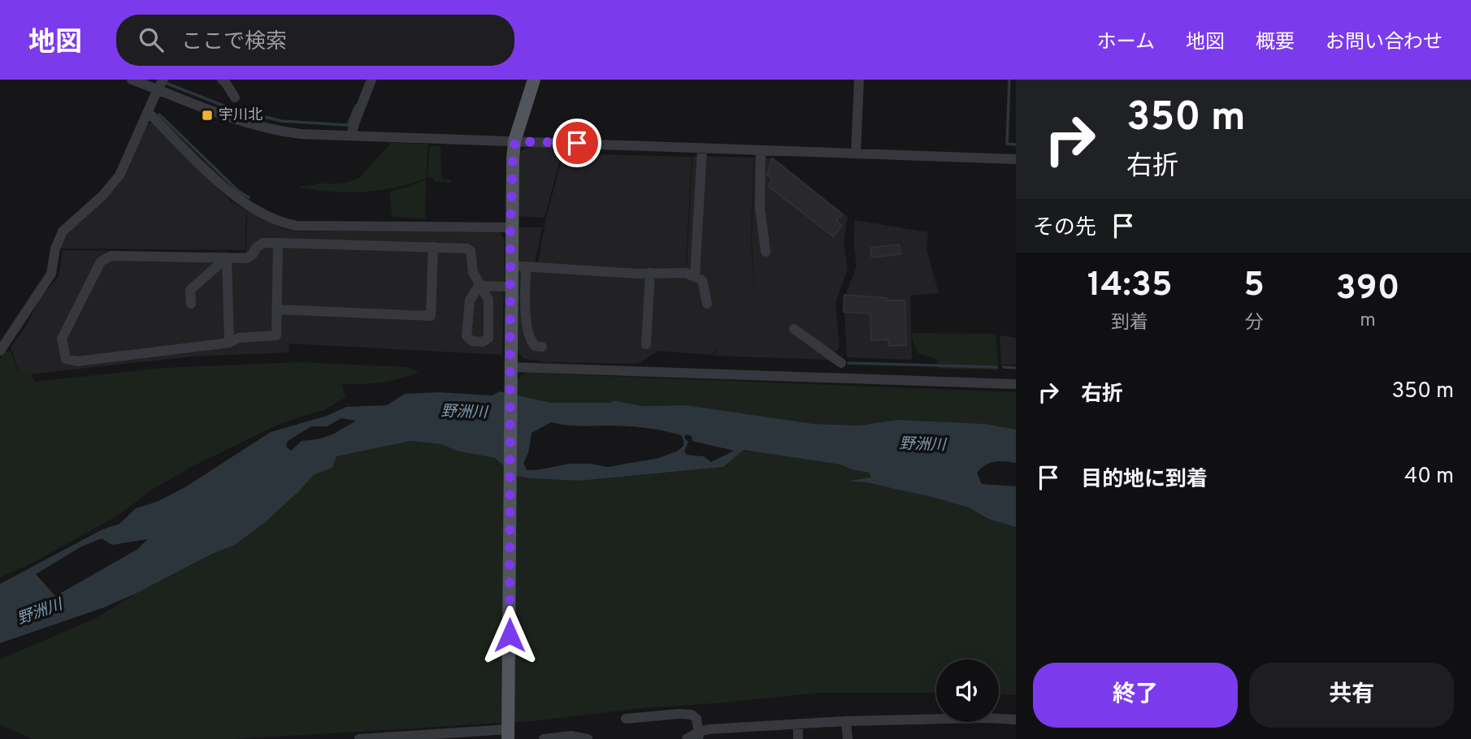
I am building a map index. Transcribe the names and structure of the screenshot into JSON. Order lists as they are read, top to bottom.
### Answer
{
  "water": ["野洲川"],
  "places": {
    "transit": ["宇川北"]
  },
  "page": {
    "header": "地図",
    "search": "ここで検索",
    "nav": [
      "ホーム",
      "地図",
      "概要",
      "お問い合わせ"
    ],
    "turn": ["350 m", "右折"],
    "then": "その先",
    "eta": [
      "14:35",
      "到着",
      "5",
      "分",
      "390",
      "m"
    ],
    "list": [
      {
        "name": "右折",
        "value": "350 m"
      },
      {
        "name": "目的地に到着",
        "value": "40 m"
      }
    ],
    "buttons": ["終了", "共有"]
  }
}
